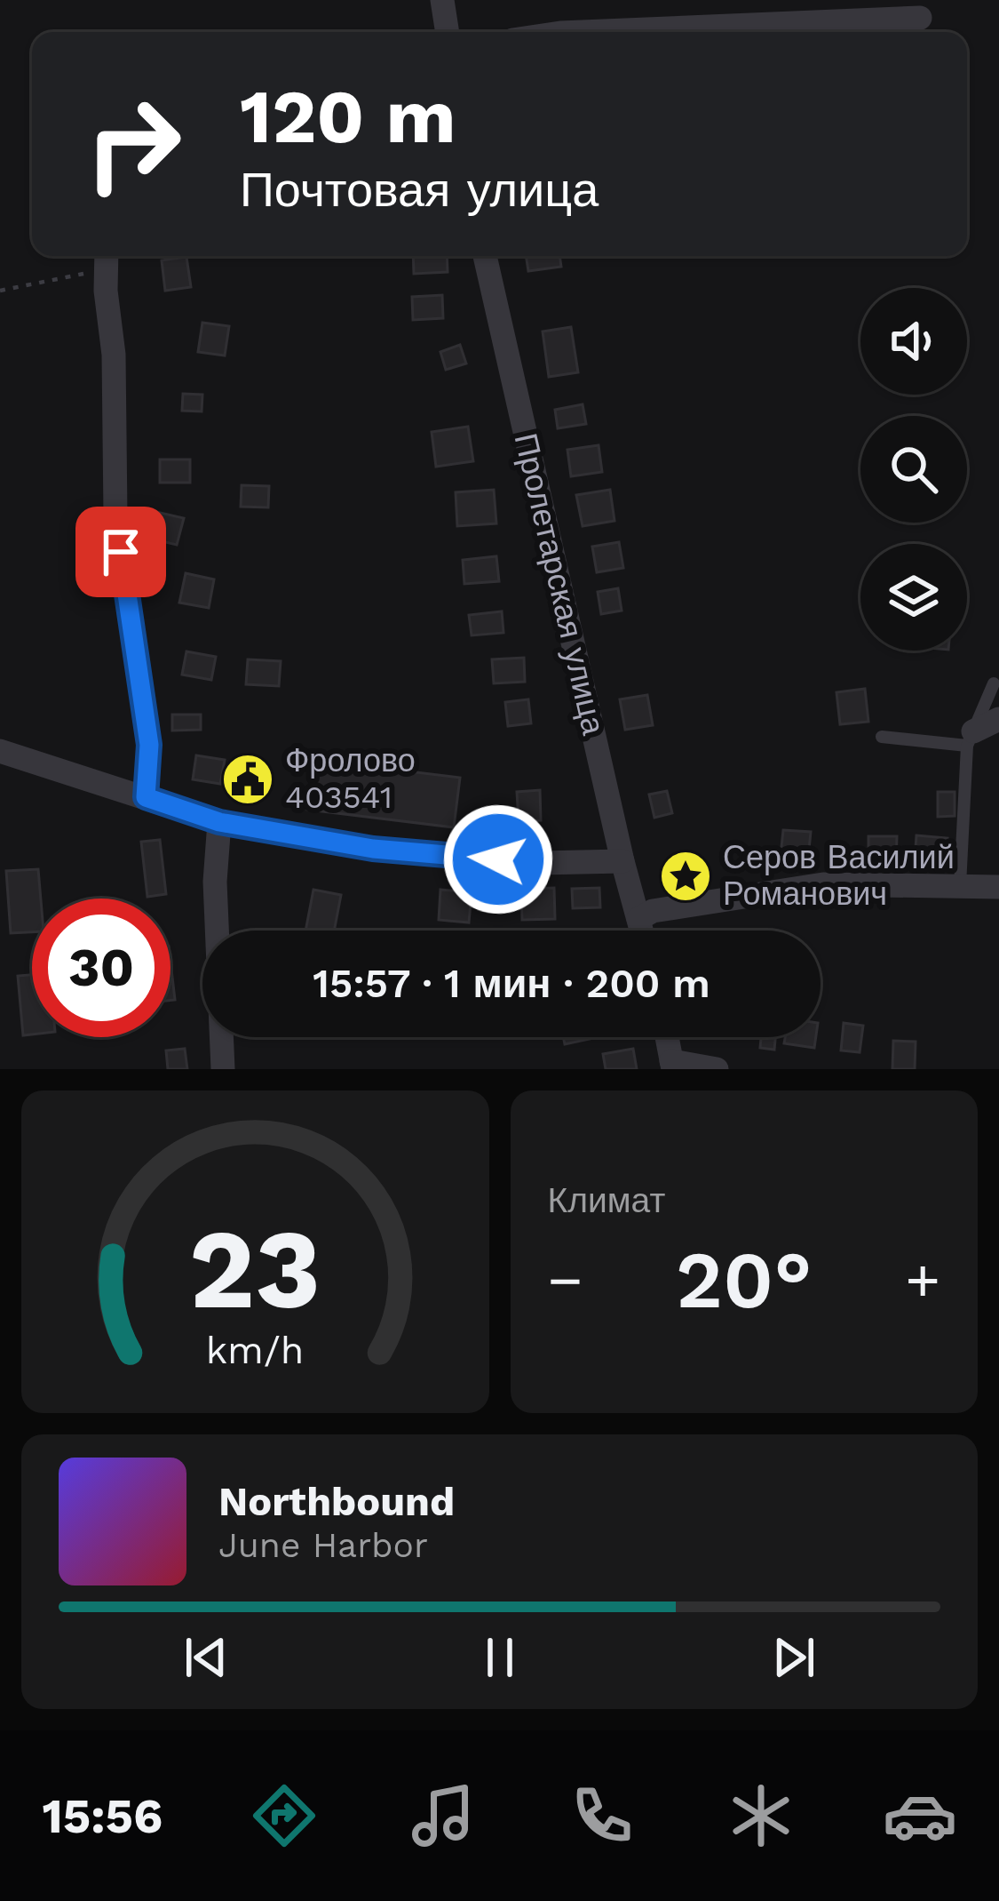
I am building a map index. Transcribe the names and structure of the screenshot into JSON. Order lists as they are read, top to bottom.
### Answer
{
  "streets": {
    "street": ["Пролетарская улица"]
  },
  "places": {
    "public building": ["Фролово 403541"],
    "place": ["Серов Василий Романович"]
  },
  "page": {
    "turn": ["120 m", "Почтовая улица"],
    "limit": "30",
    "trip": "15:57 · 1 мин · 200 m",
    "tile": "Климат",
    "heat": ["−", "20°", "+"],
    "song": ["Northbound", "June Harbor"],
    "tabs": "15:56",
    "gauge": ["23", "km/h"]
  }
}
